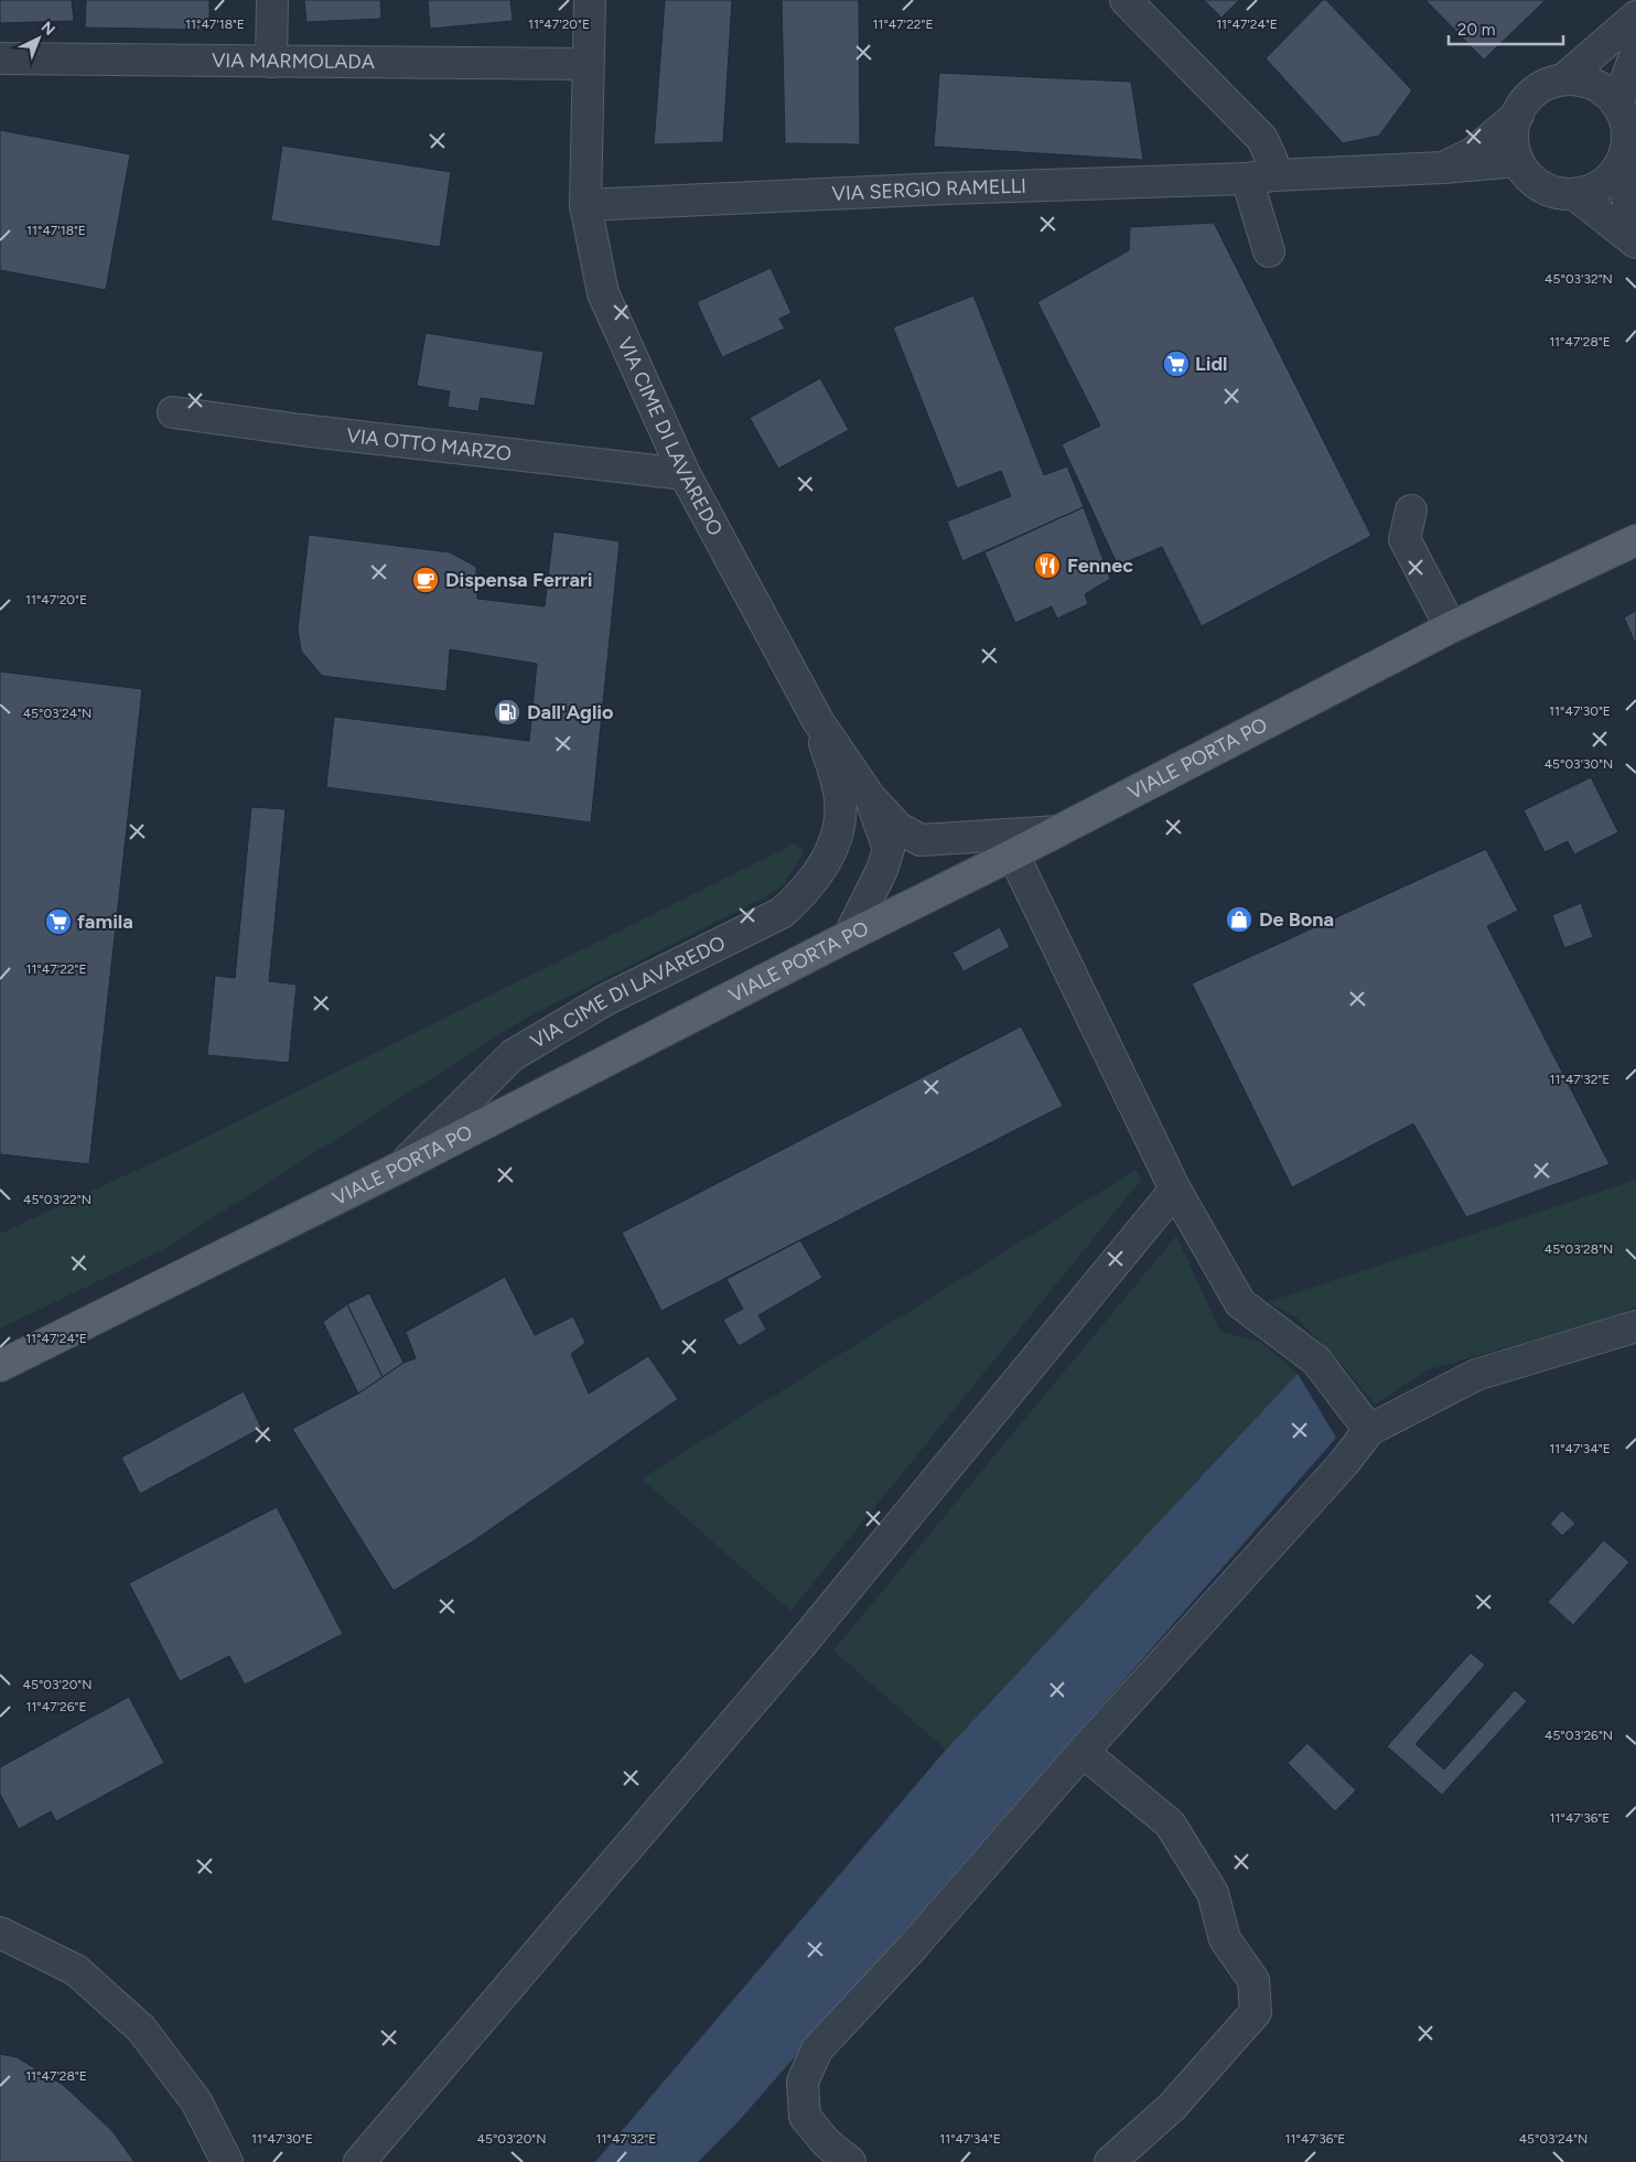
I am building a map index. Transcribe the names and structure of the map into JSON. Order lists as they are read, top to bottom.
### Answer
{
  "streets": {
    "main road": ["VIALE PORTA PO"],
    "street": [
      "VIA MARMOLADA",
      "VIA SERGIO RAMELLI",
      "VIA CIME DI LAVAREDO",
      "VIA OTTO MARZO"
    ]
  },
  "crossings": [
    ["VIA MARMOLADA", "VIA CIME DI LAVAREDO"],
    ["VIA SERGIO RAMELLI", "VIA CIME DI LAVAREDO"],
    ["VIA CIME DI LAVAREDO", "VIA OTTO MARZO"],
    ["VIA CIME DI LAVAREDO", "VIALE PORTA PO"]
  ],
  "places": {
    "supermarket": ["Lidl", "famila"],
    "restaurant": ["Fennec"],
    "cafe": ["Dispensa Ferrari"],
    "fuel station": ["Dall'Aglio"],
    "shop": ["De Bona"]
  },
  "scale_bar": "20 m",
  "north": "top right",
  "coordinates": [
    "11°47'18\"E",
    "11°47'20\"E",
    "11°47'22\"E",
    "11°47'24\"E",
    "45°03'32\"N",
    "11°47'28\"E",
    "11°47'30\"E",
    "45°03'24\"N",
    "45°03'30\"N",
    "11°47'32\"E",
    "45°03'22\"N",
    "45°03'28\"N",
    "11°47'34\"E",
    "45°03'20\"N",
    "11°47'26\"E",
    "45°03'26\"N",
    "11°47'36\"E"
  ]
}
